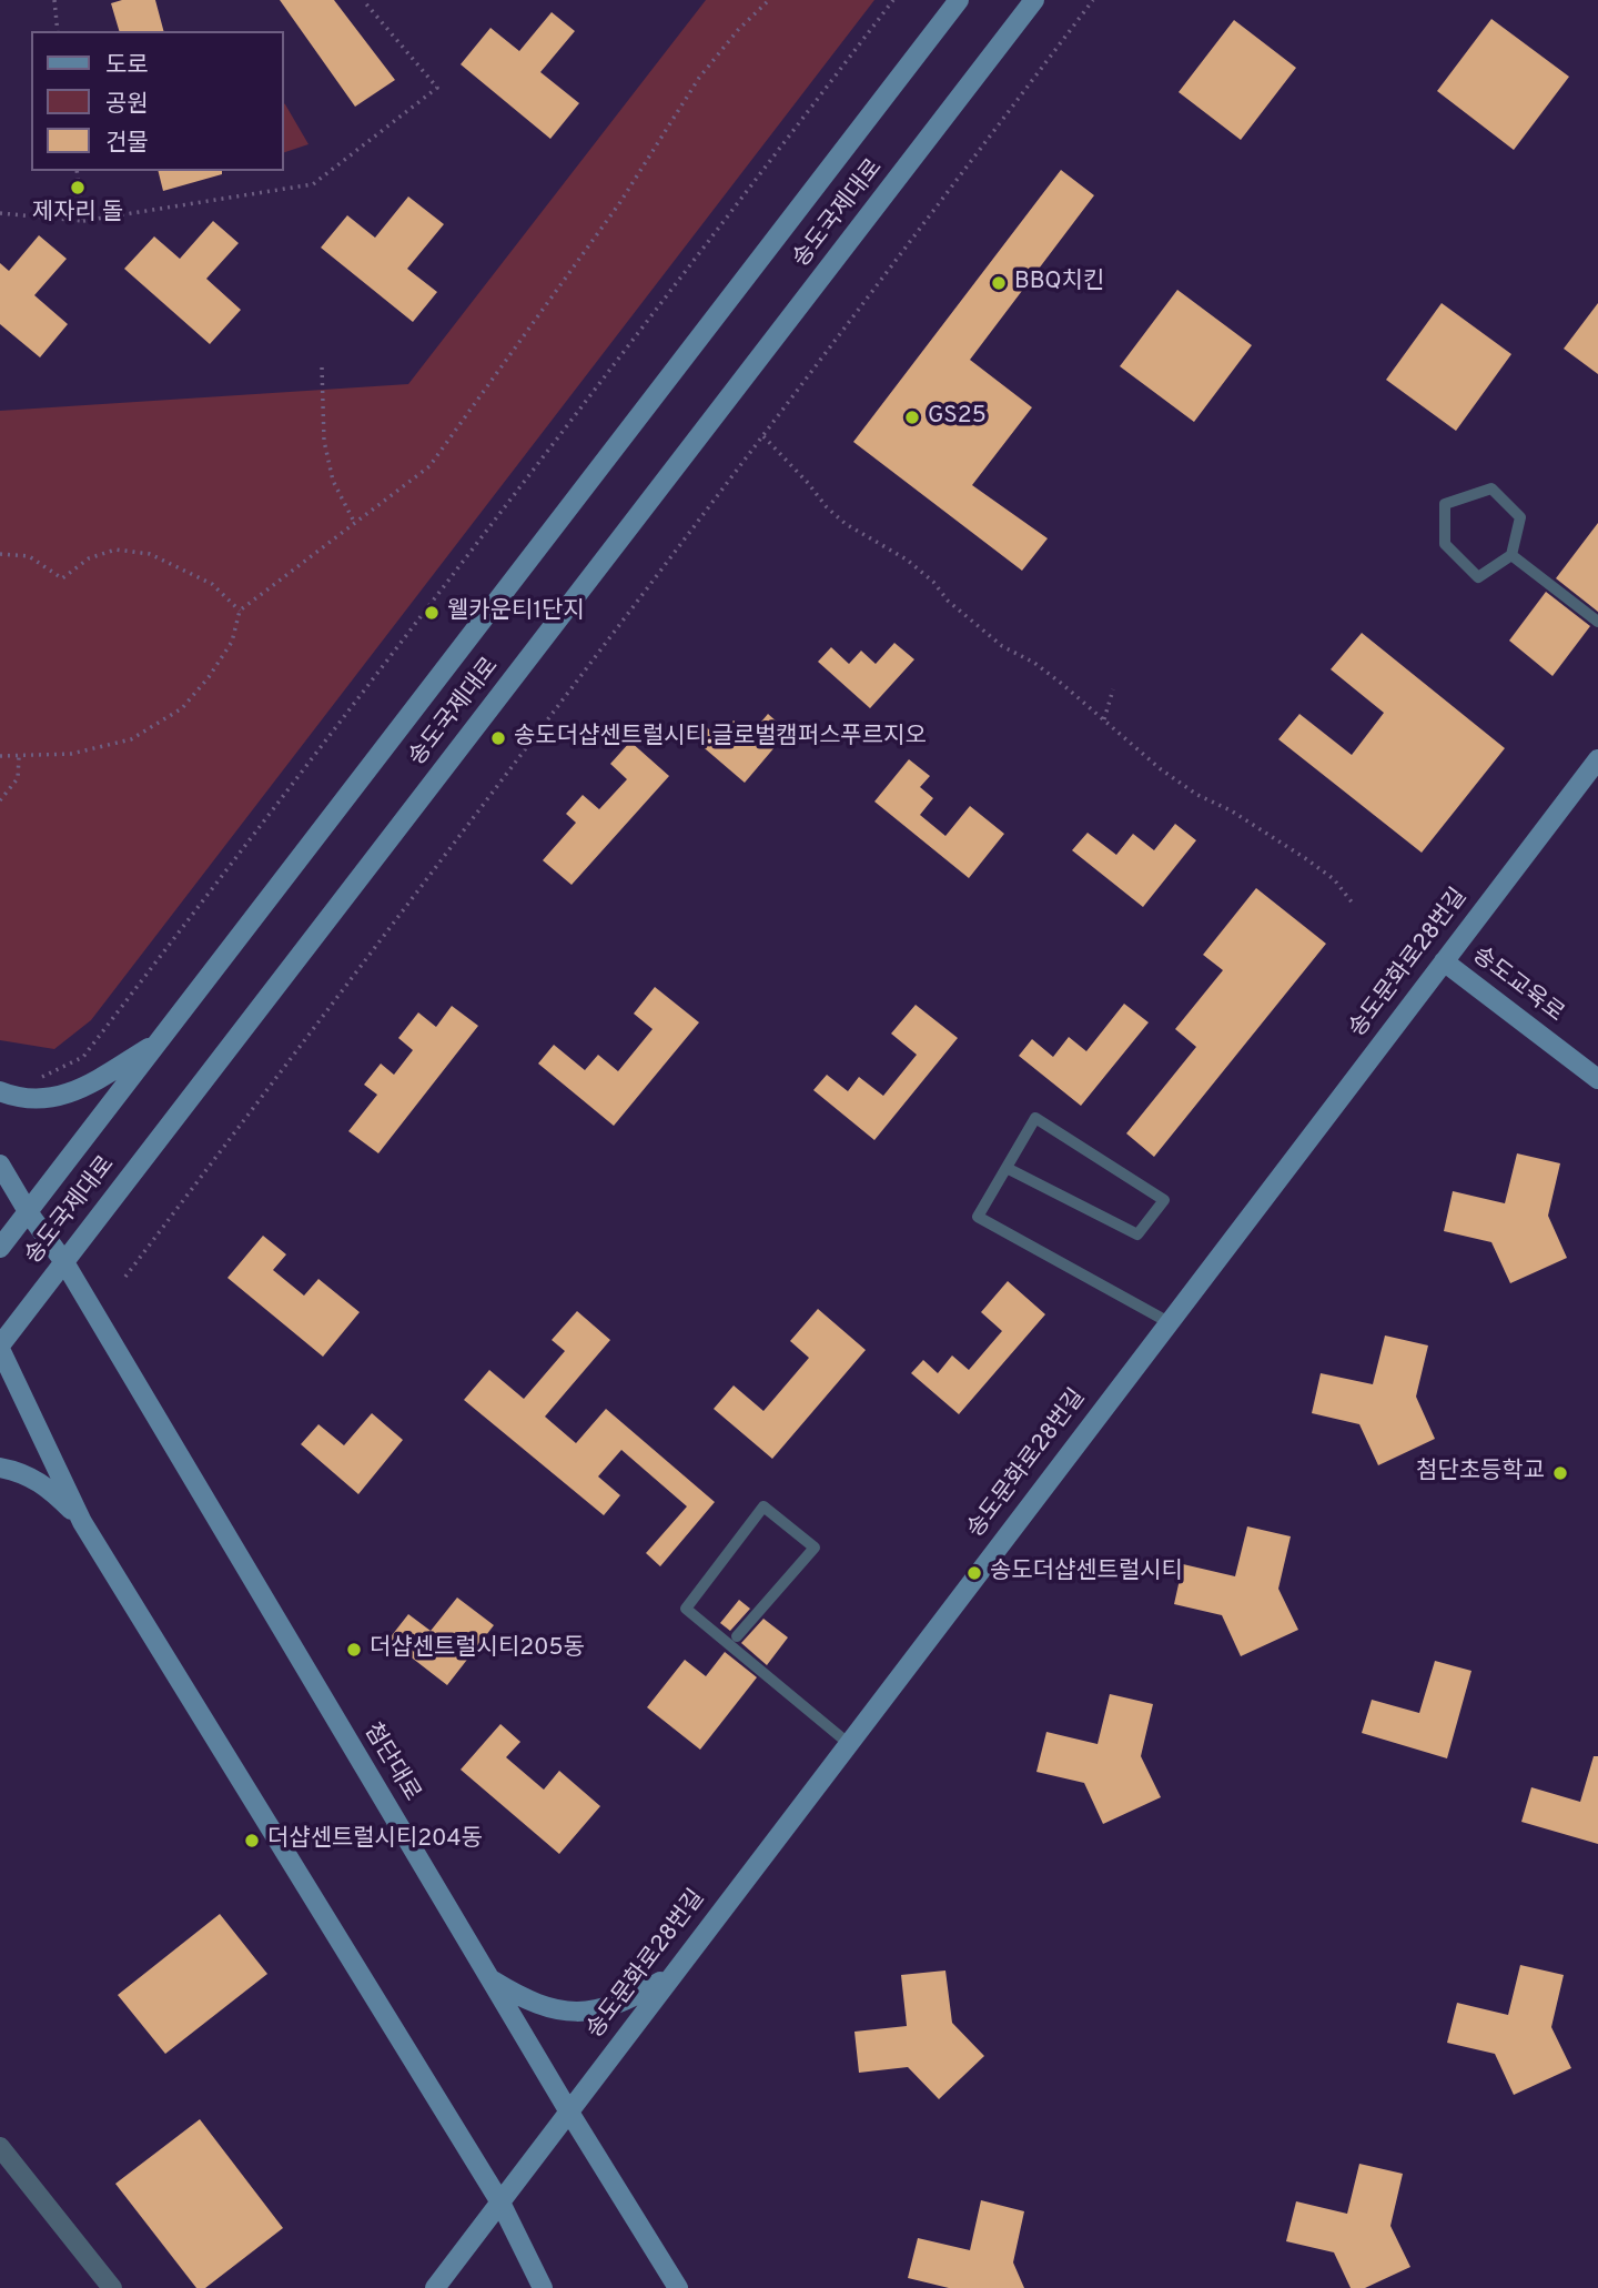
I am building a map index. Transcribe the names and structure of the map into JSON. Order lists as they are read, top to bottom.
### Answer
{
  "streets": {
    "main road": [
      "송도국제대로",
      "송도문화로28번길",
      "송도교육로",
      "첨단대로"
    ]
  },
  "crossings": [
    ["송도국제대로", "첨단대로"],
    ["송도문화로28번길", "송도교육로"],
    ["송도문화로28번길", "첨단대로"]
  ],
  "places": [
    "제자리 돌",
    "BBQ치킨",
    "GS25",
    "웰카운티1단지",
    "송도더샵센트럴시티.글로벌캠퍼스푸르지오",
    "첨단초등학교",
    "송도더샵센트럴시티",
    "더샵센트럴시티205동",
    "더샵센트럴시티204동"
  ],
  "legend": ["도로", "공원", "건물"]
}
